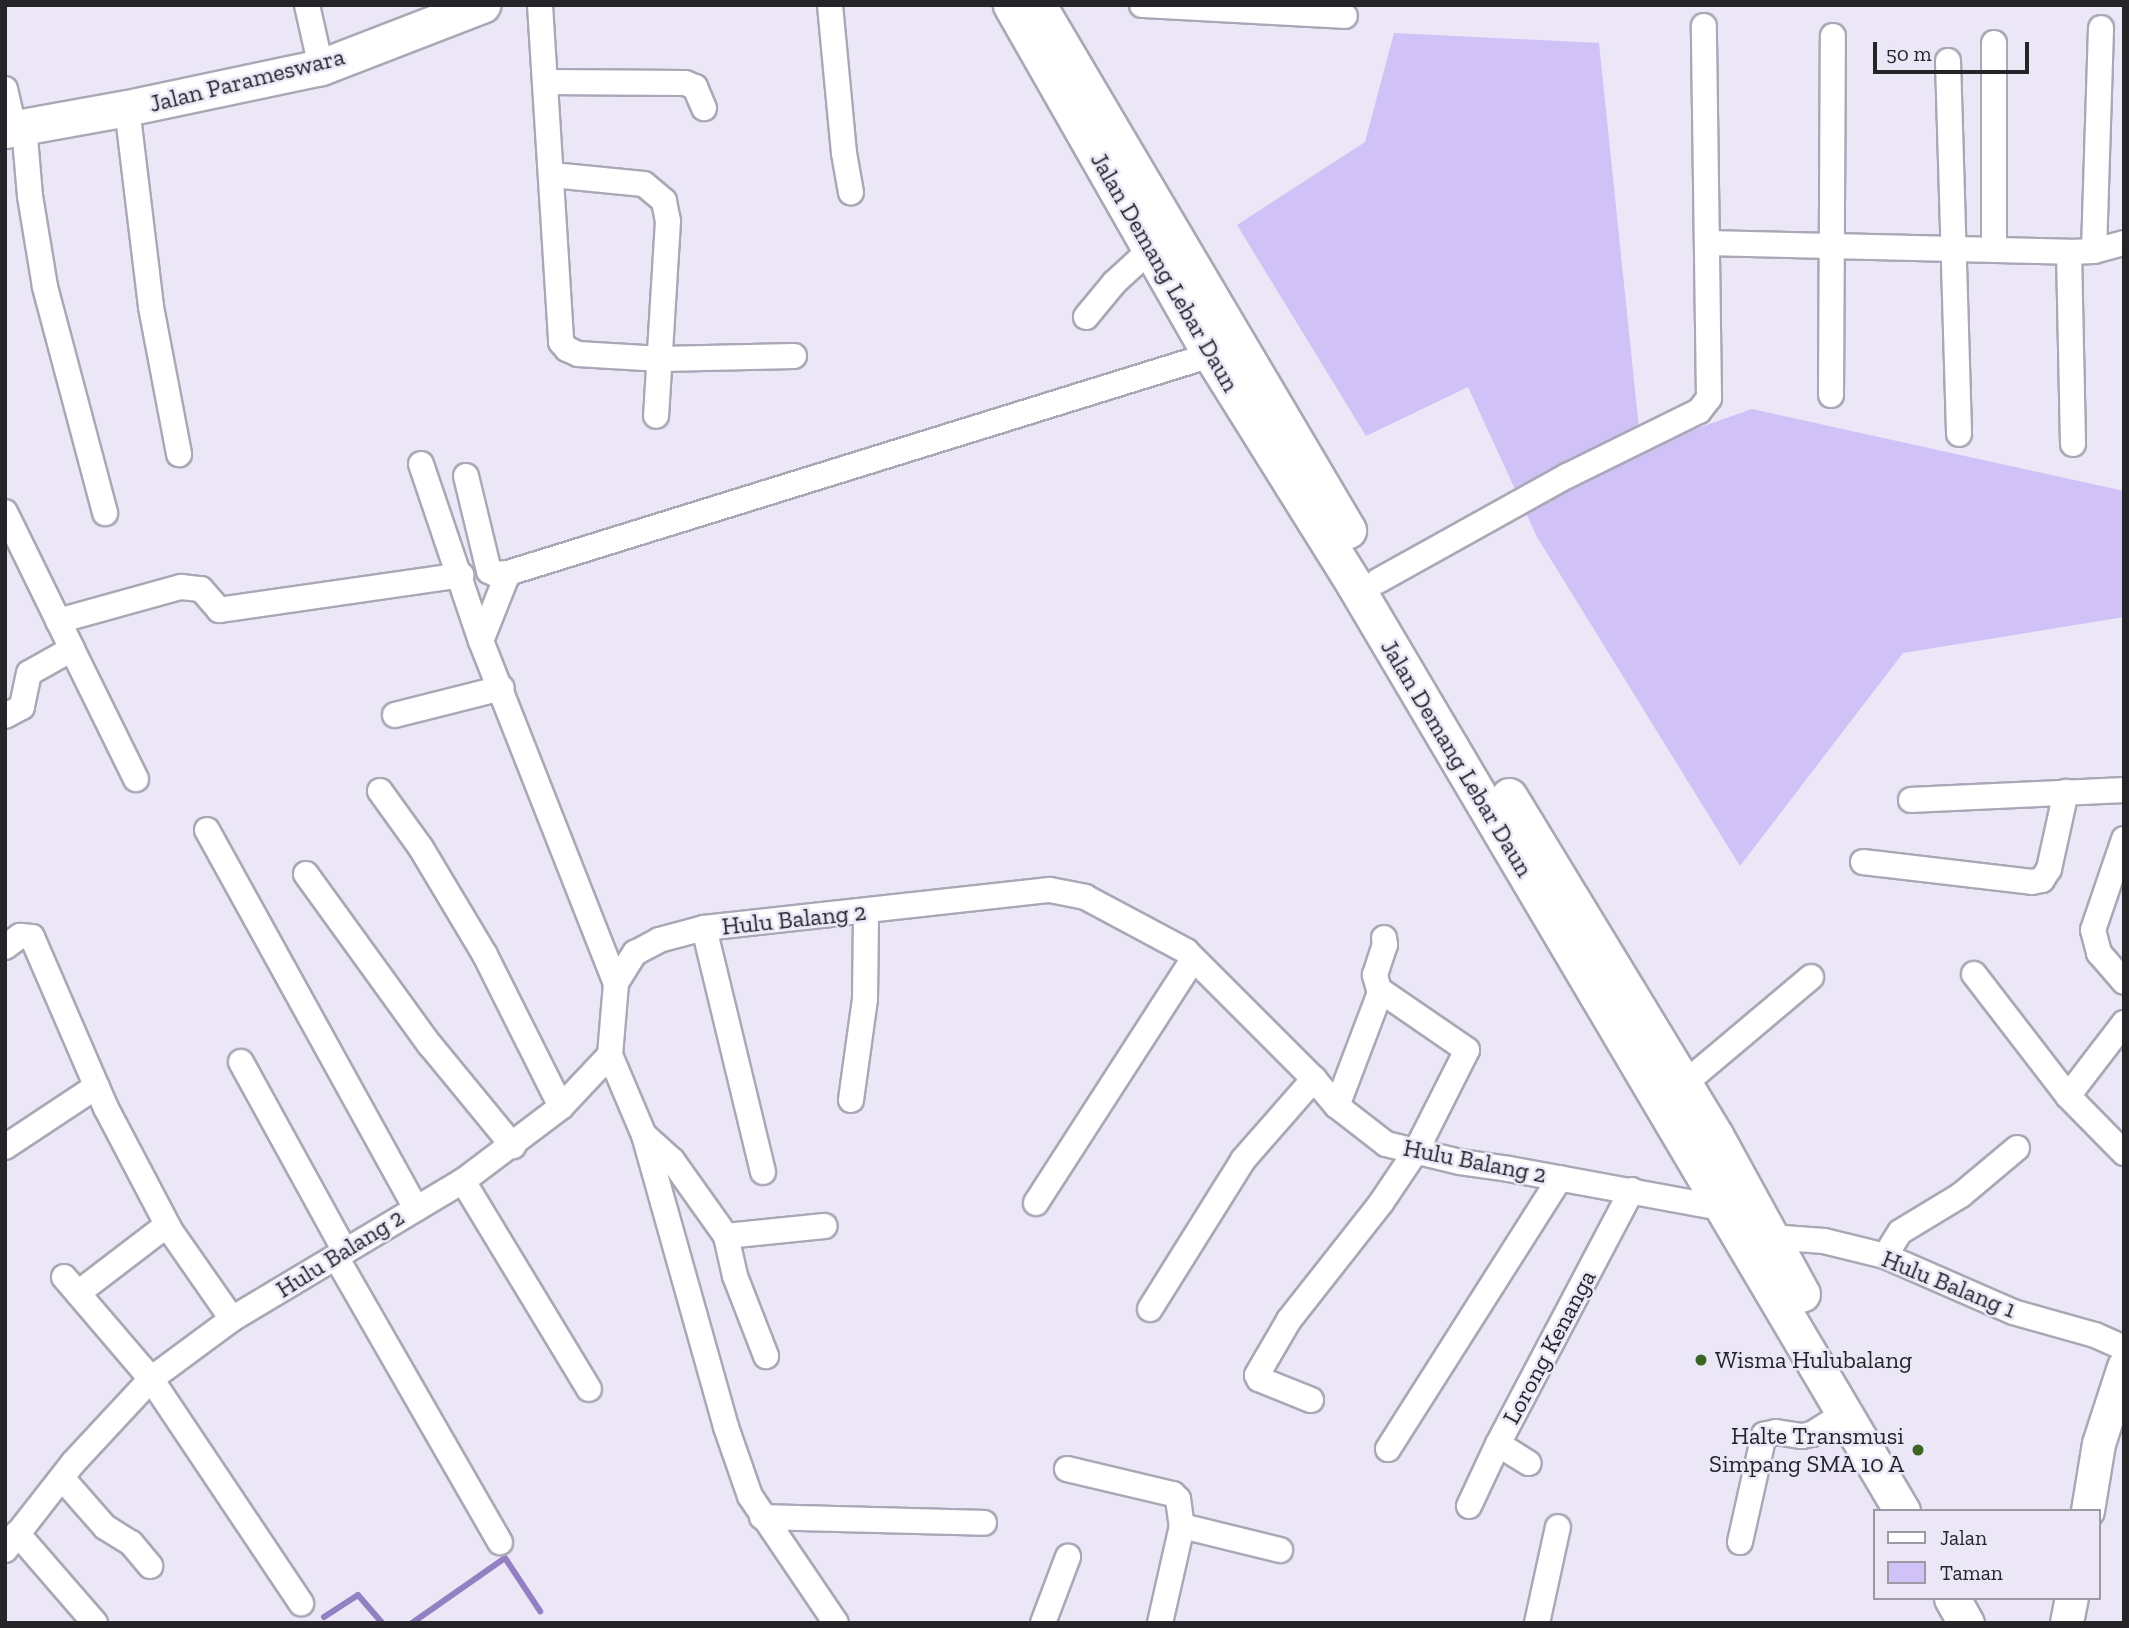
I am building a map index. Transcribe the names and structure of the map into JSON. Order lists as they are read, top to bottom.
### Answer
{
  "streets": {
    "highway": ["Jalan Parameswara", "Jalan Demang Lebar Daun"],
    "street": ["Hulu Balang 2", "Hulu Balang 1", "Lorong Kenanga"]
  },
  "crossings": [
    ["Jalan Demang Lebar Daun", "Hulu Balang 2"],
    ["Jalan Demang Lebar Daun", "Hulu Balang 1"],
    ["Hulu Balang 2", "Hulu Balang 1"],
    ["Hulu Balang 2", "Lorong Kenanga"]
  ],
  "places": ["Wisma Hulubalang", "Halte Transmusi Simpang SMA 10 A"],
  "legend": ["Jalan", "Taman"],
  "scale_bar": "50 m"
}
